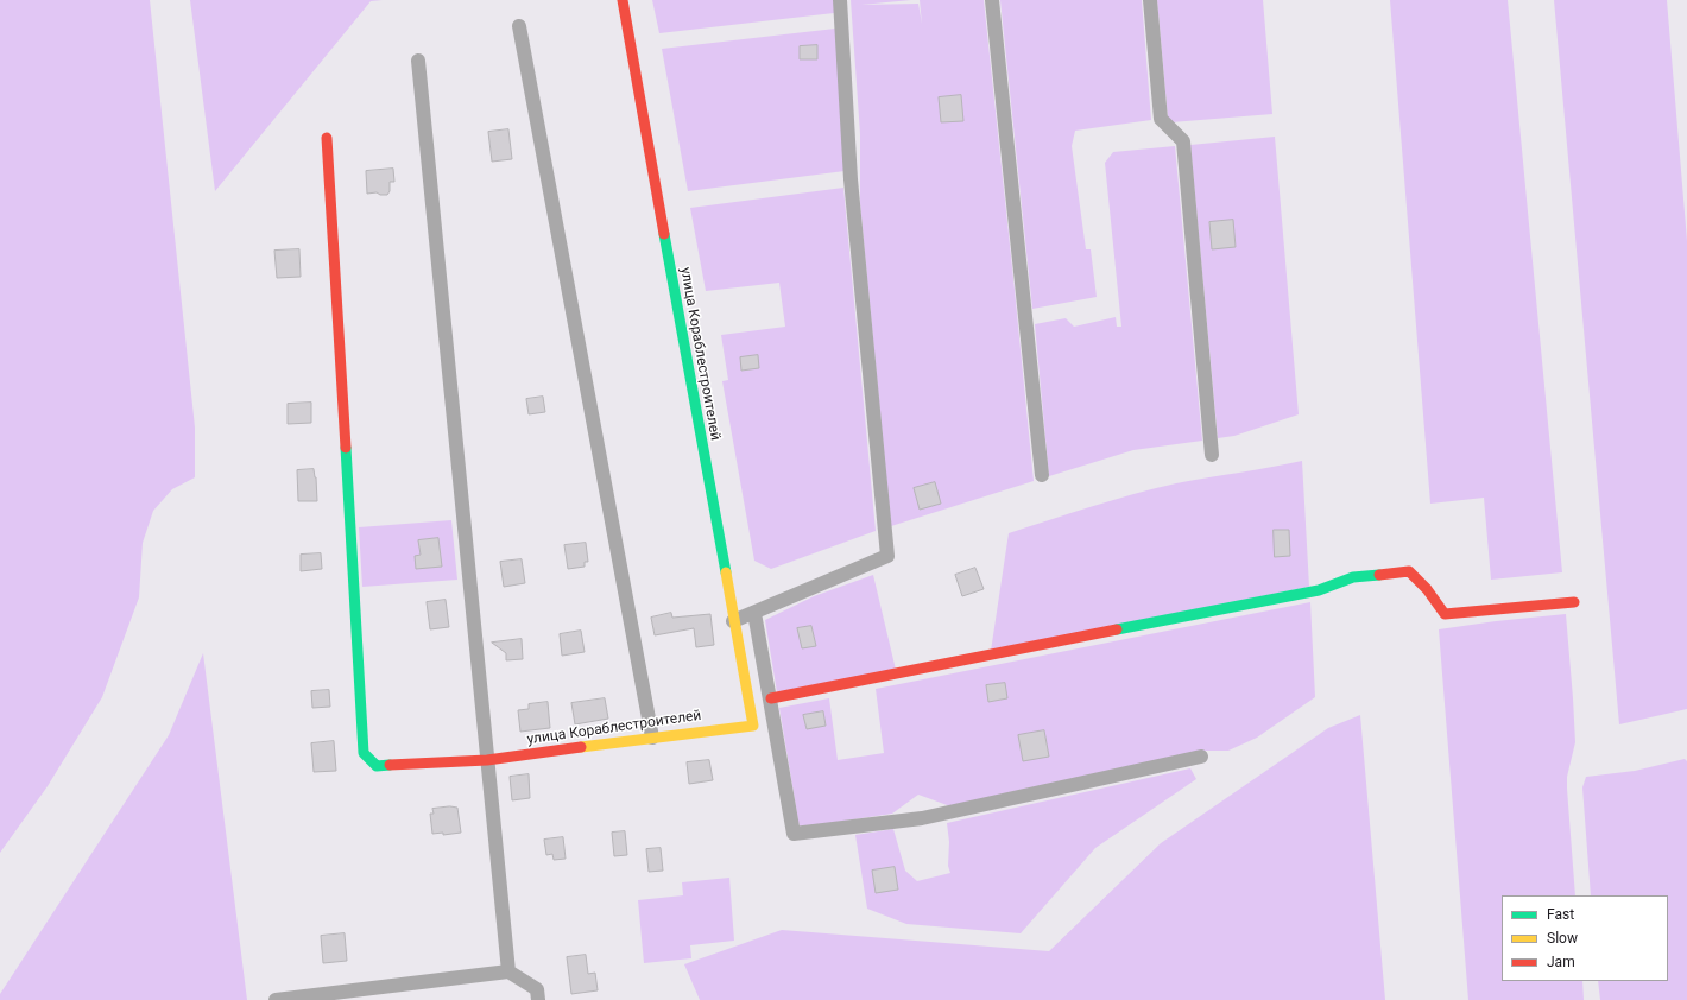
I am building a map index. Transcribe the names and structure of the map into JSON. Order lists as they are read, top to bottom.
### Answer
{
  "streets": {
    "street": ["улица Кораблестроителей"]
  },
  "legend": ["Fast", "Slow", "Jam"]
}
